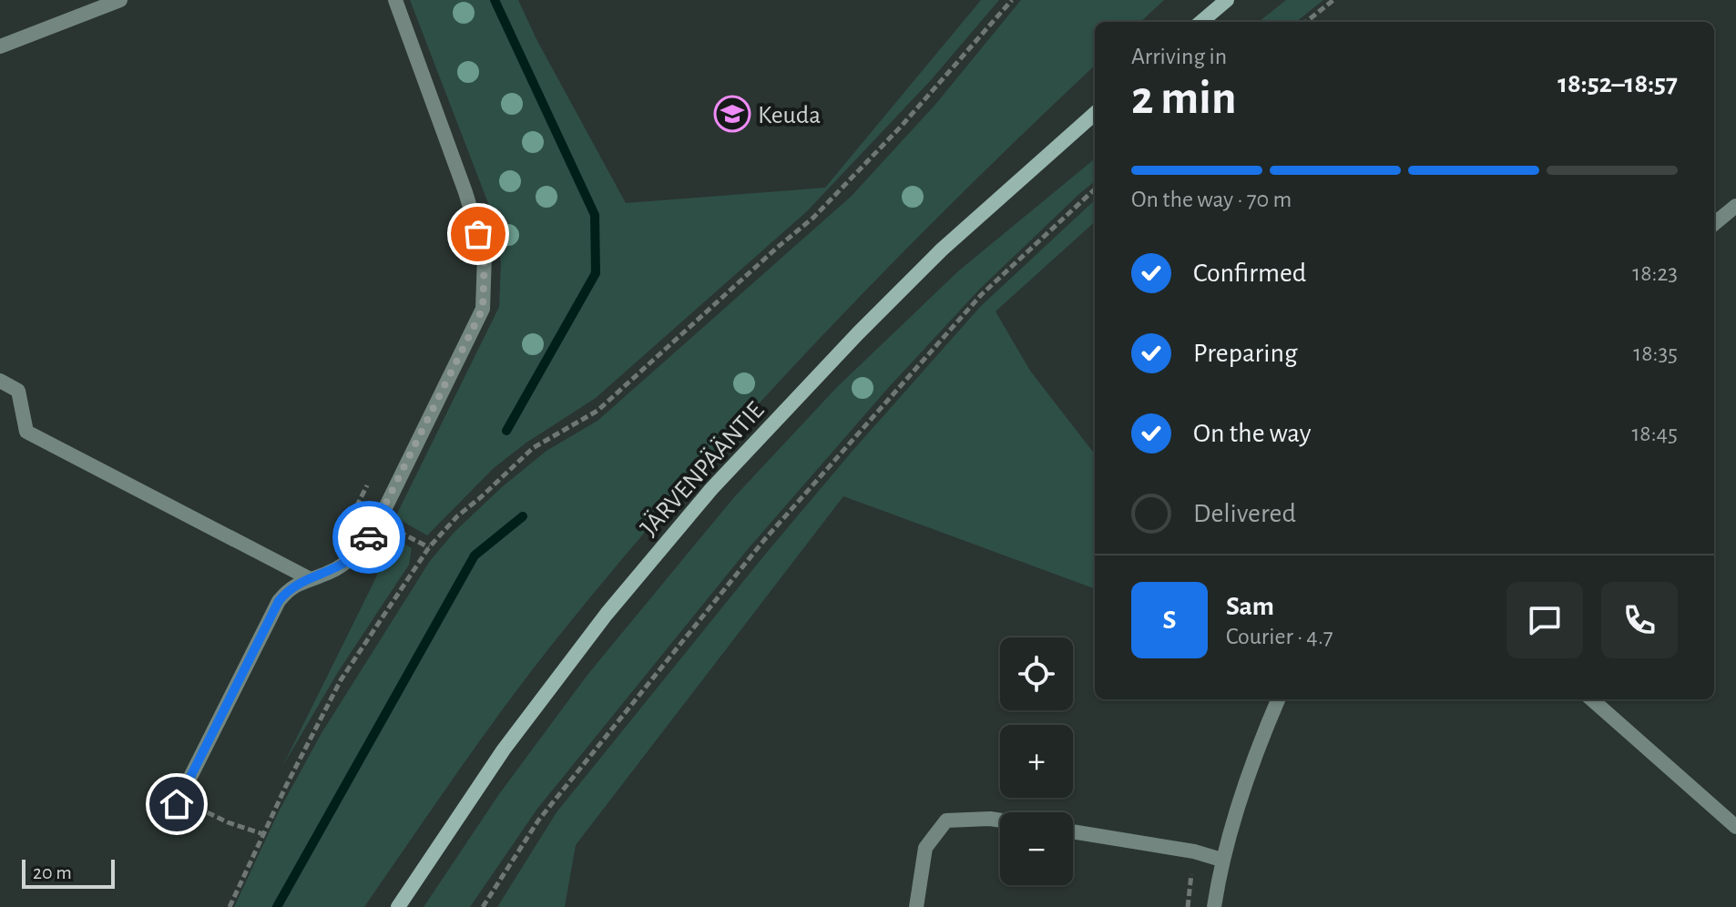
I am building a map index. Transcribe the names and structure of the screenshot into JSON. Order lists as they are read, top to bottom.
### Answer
{
  "streets": {
    "main road": ["JÄRVENPÄÄNTIE"]
  },
  "places": {
    "school or university": ["Keuda"]
  },
  "scale_bar": "20 m",
  "page": {
    "heading": ["2 min", "Arriving in", "18:52–18:57"],
    "panel": ["Sam", "Courier · 4.7"],
    "bar": "On the way · 70 m",
    "list": [
      ["Confirmed", "18:23"],
      ["Preparing", "18:35"],
      ["On the way", "18:45"],
      "Delivered"
    ],
    "round": "S",
    "map_buttons": ["+", "−"],
    "scale": "20 m"
  }
}
